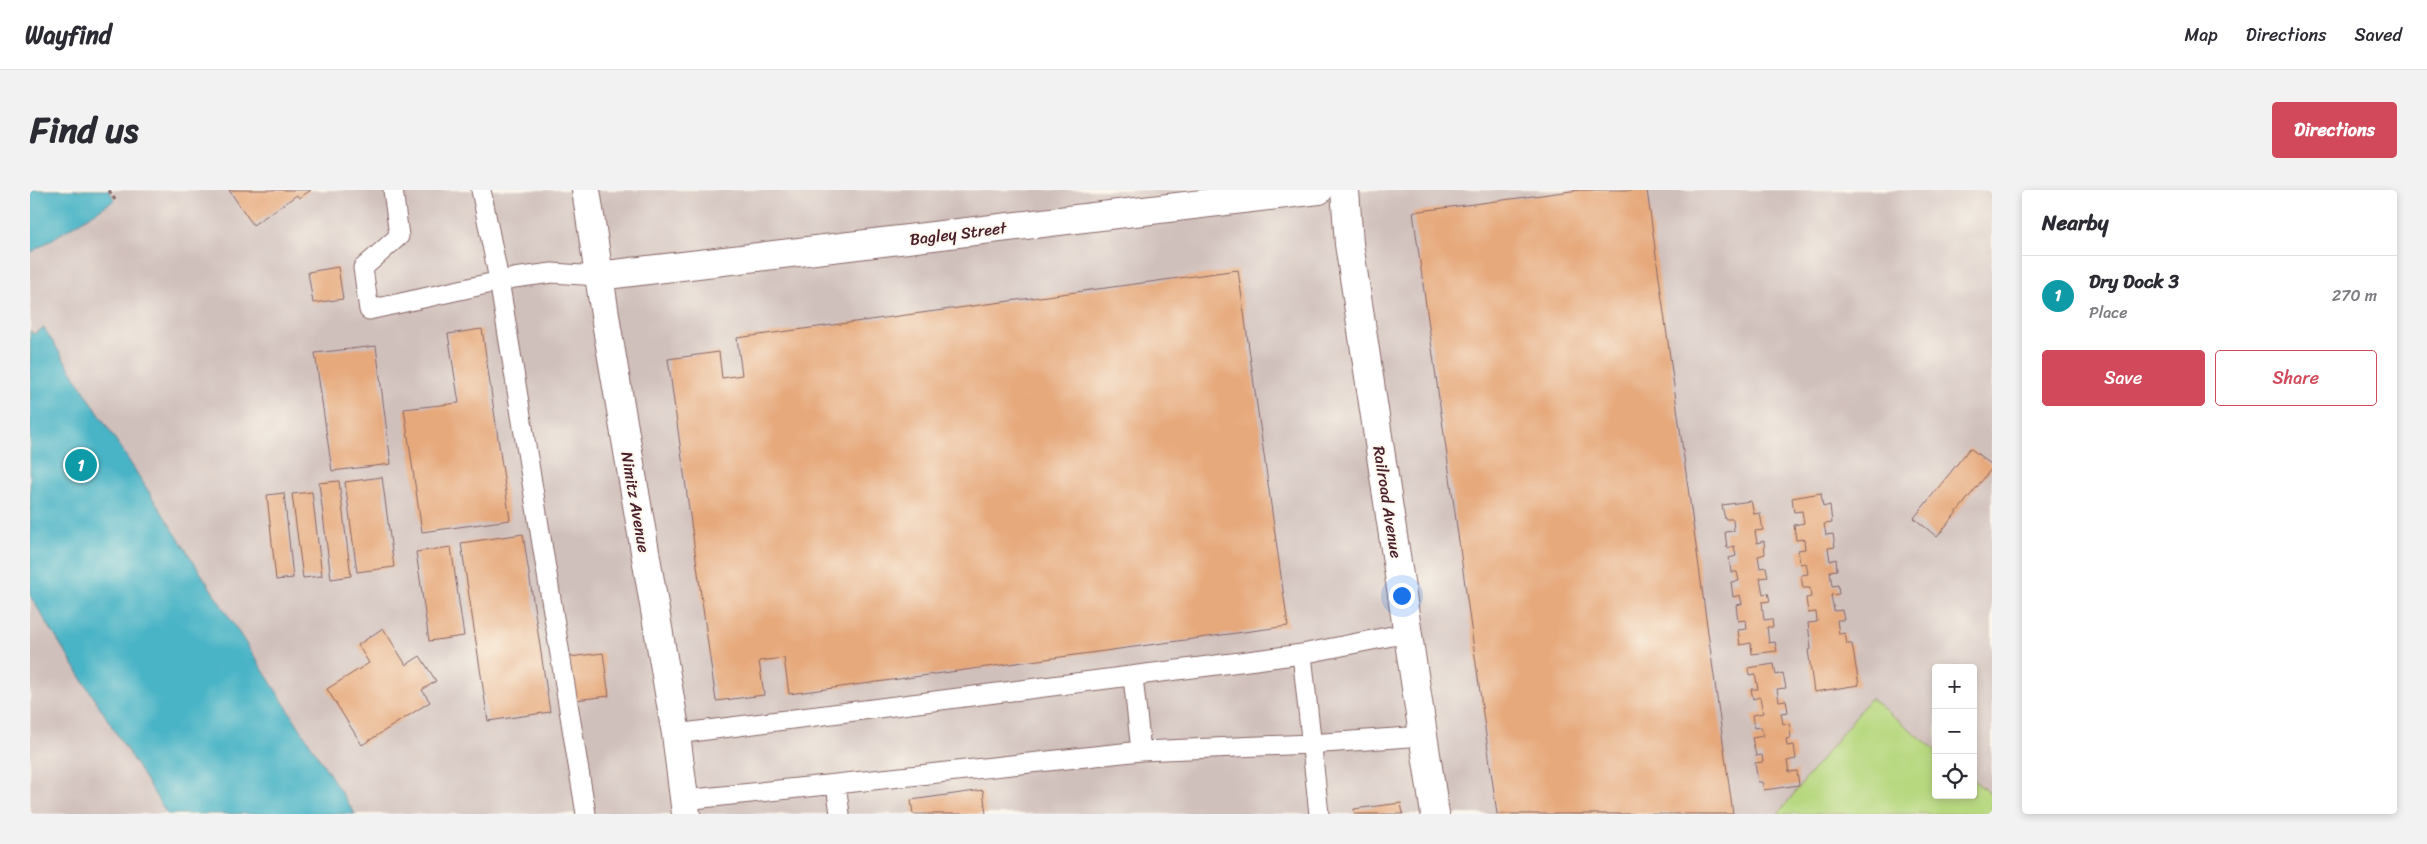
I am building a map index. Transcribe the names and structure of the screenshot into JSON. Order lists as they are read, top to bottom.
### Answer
{
  "streets": {
    "street": ["Bagley Street", "Nimitz Avenue", "Railroad Avenue"]
  },
  "crossings": [
    ["Bagley Street", "Nimitz Avenue"]
  ],
  "page": {
    "header": "Wayfind",
    "nav": ["Map", "Directions", "Saved"],
    "title": "Find us",
    "buttons": [
      "Directions",
      ["Save", "Share"]
    ],
    "heading": "Nearby",
    "list": [
      {
        "mark": "1",
        "name": "Dry Dock 3",
        "note": "Place",
        "value": "270 m"
      }
    ],
    "pins": "1",
    "map_buttons": ["+", "−"]
  }
}
